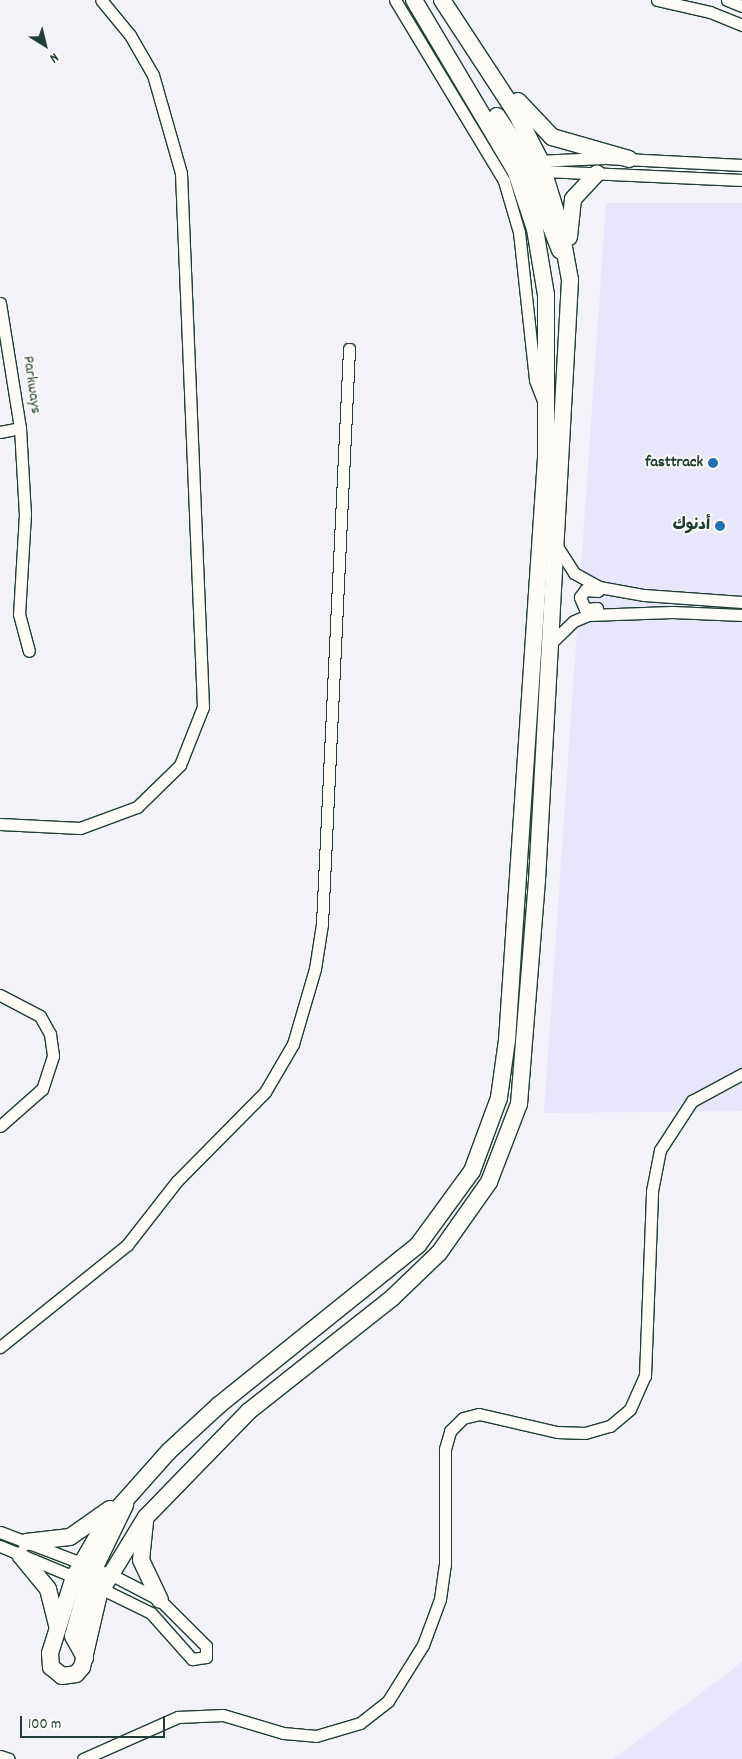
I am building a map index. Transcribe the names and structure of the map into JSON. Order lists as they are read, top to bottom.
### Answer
{
  "streets": {
    "street": ["Parkways"]
  },
  "places": ["fasttrack", "أدنوك"],
  "scale_bar": "100 m",
  "north": "bottom right"
}
